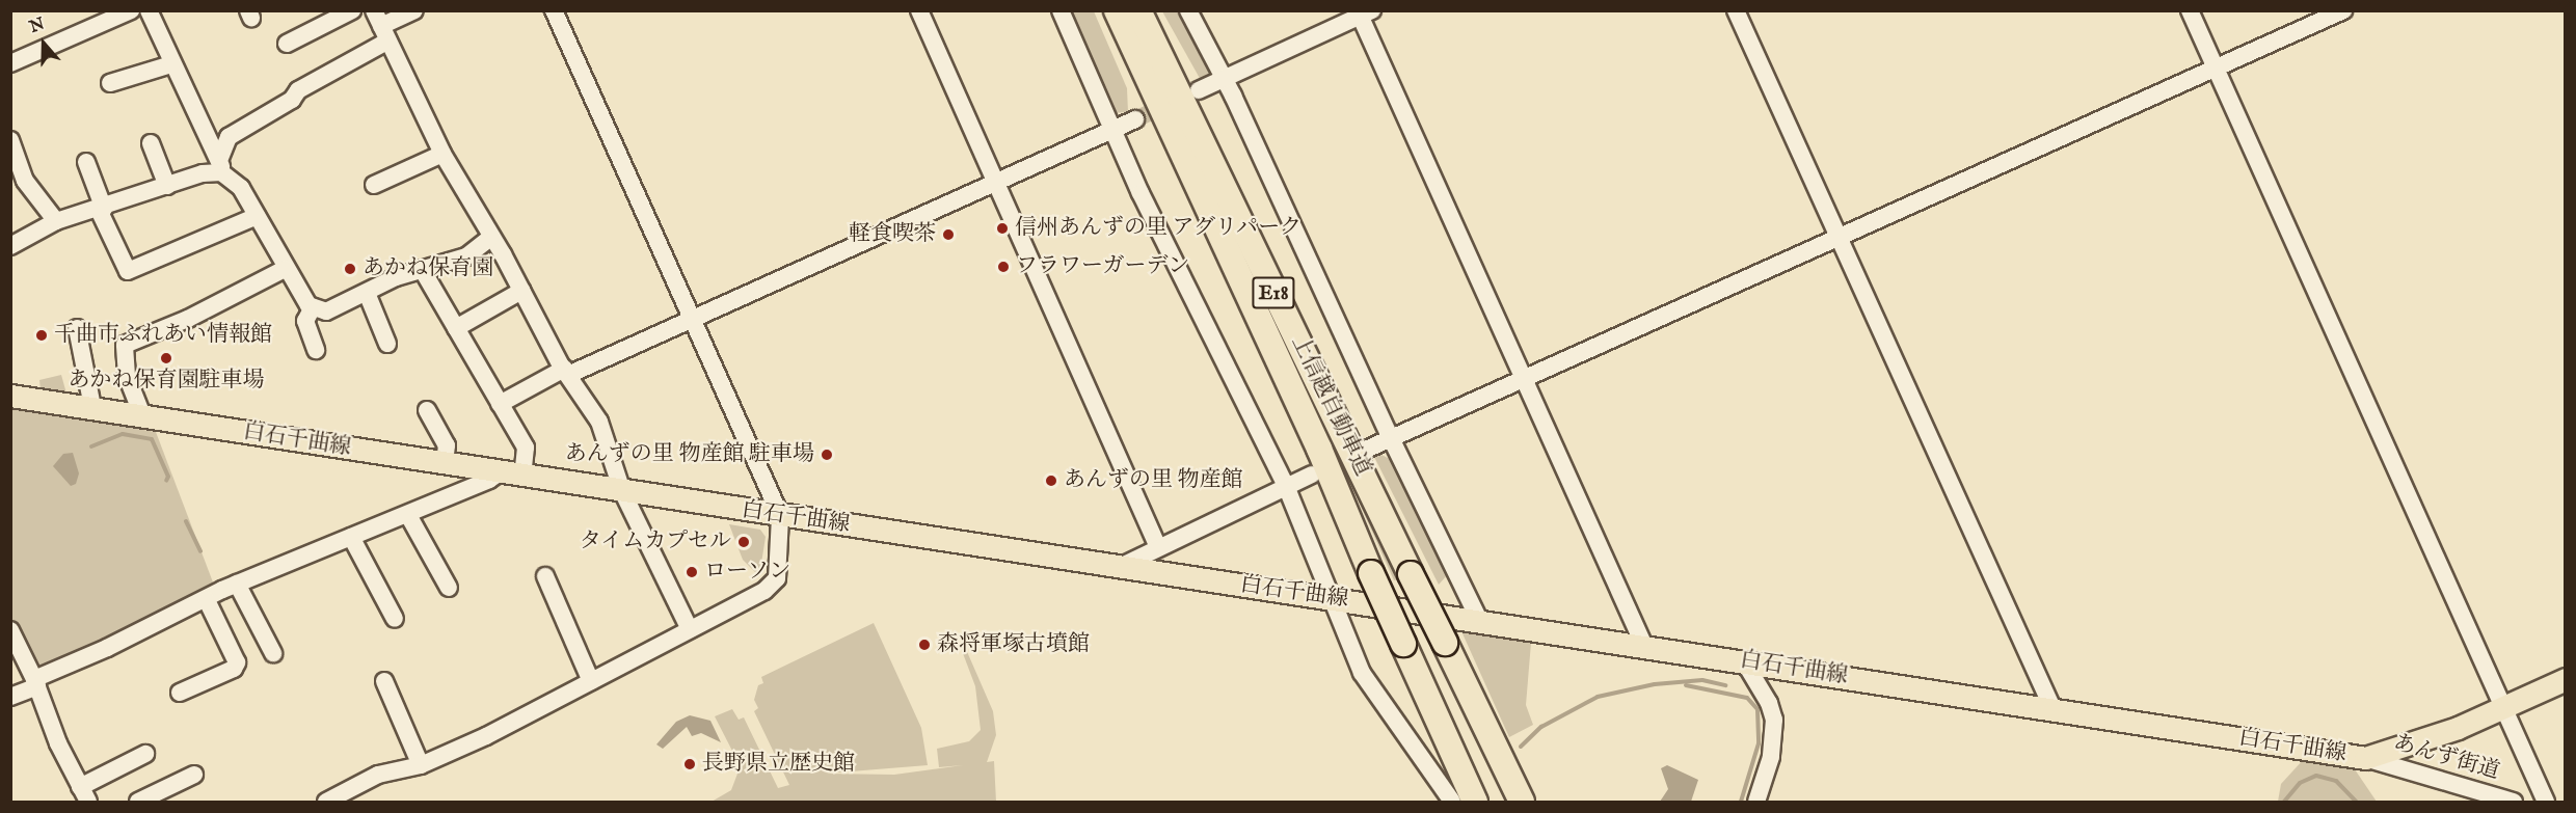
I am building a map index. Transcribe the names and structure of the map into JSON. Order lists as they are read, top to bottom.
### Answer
{
  "streets": {
    "highway": ["E18", "上信越自動車道"],
    "main road": ["白石千曲線"],
    "street": ["あんず街道"]
  },
  "crossings": [
    ["白石千曲線", "あんず街道"]
  ],
  "places": [
    "信州あんずの里 アグリパーク",
    "軽食喫茶",
    "フラワーガーデン",
    "あかね保育園",
    "千曲市ふれあい情報館",
    "あかね保育園駐車場",
    "あんずの里 物産館 駐車場",
    "あんずの里 物産館",
    "タイムカプセル",
    "ローソン",
    "森将軍塚古墳館",
    "長野県立歴史館"
  ],
  "north": "top"
}
